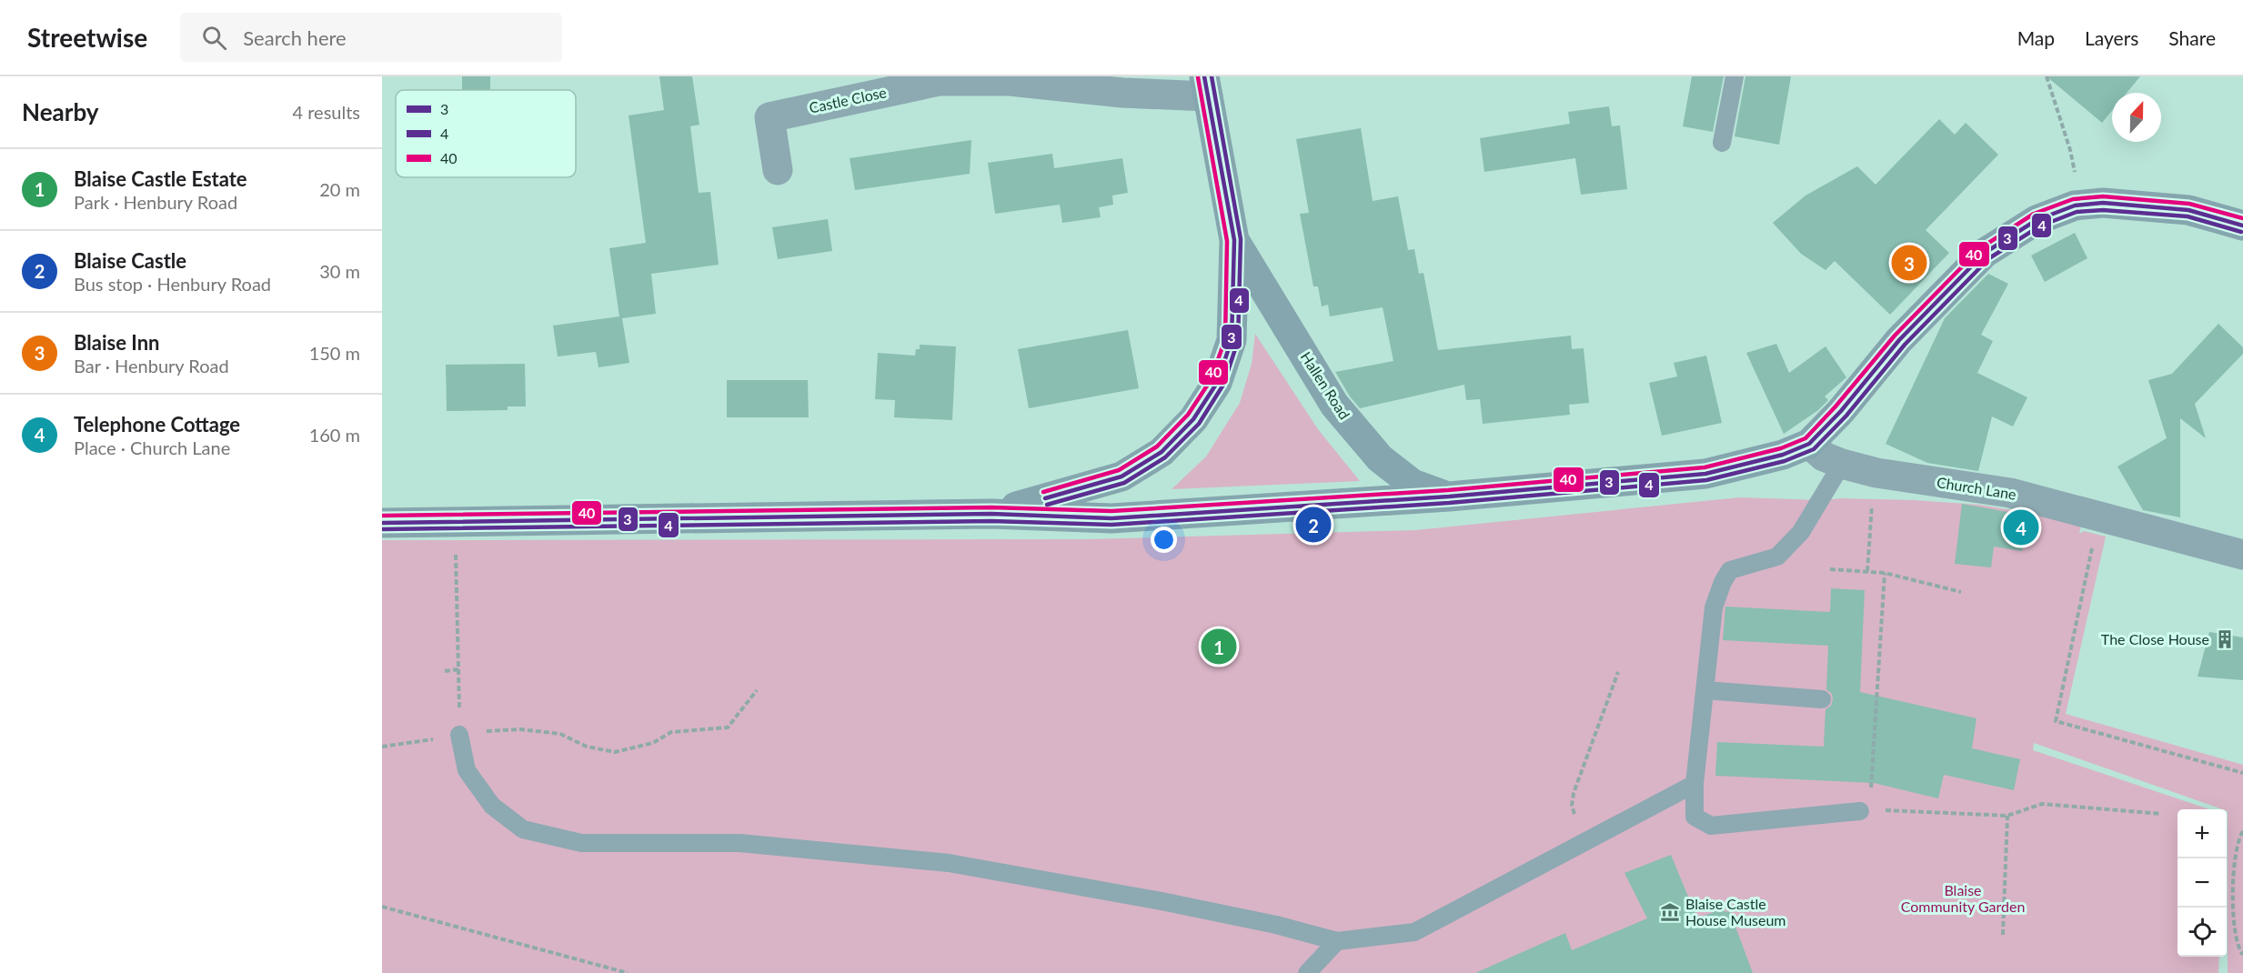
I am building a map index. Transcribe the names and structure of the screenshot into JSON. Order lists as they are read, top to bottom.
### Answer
{
  "streets": {
    "main road": ["Hallen Road"],
    "street": ["Castle Close", "Church Lane"]
  },
  "crossings": [
    ["Castle Close", "Hallen Road"]
  ],
  "parks": ["Blaise Community Garden"],
  "places": {
    "building": ["The Close House"],
    "museum": ["Blaise Castle House Museum"]
  },
  "lines": ["transit line 3", "transit line 4", "transit line 40"],
  "legend": ["3", "4", "40"],
  "north": "top",
  "page": {
    "header": "Streetwise",
    "search": "Search here",
    "nav": ["Map", "Layers", "Share"],
    "heading": ["Nearby", "4 results"],
    "list": [
      {
        "mark": "1",
        "name": "Blaise Castle Estate",
        "note": "Park · Henbury Road",
        "value": "20 m"
      },
      {
        "mark": "2",
        "name": "Blaise Castle",
        "note": "Bus stop · Henbury Road",
        "value": "30 m"
      },
      {
        "mark": "3",
        "name": "Blaise Inn",
        "note": "Bar · Henbury Road",
        "value": "150 m"
      },
      {
        "mark": "4",
        "name": "Telephone Cottage",
        "note": "Place · Church Lane",
        "value": "160 m"
      }
    ],
    "pins": [
      "3",
      "2",
      "4",
      "1"
    ],
    "map_buttons": ["+", "−"]
  }
}
